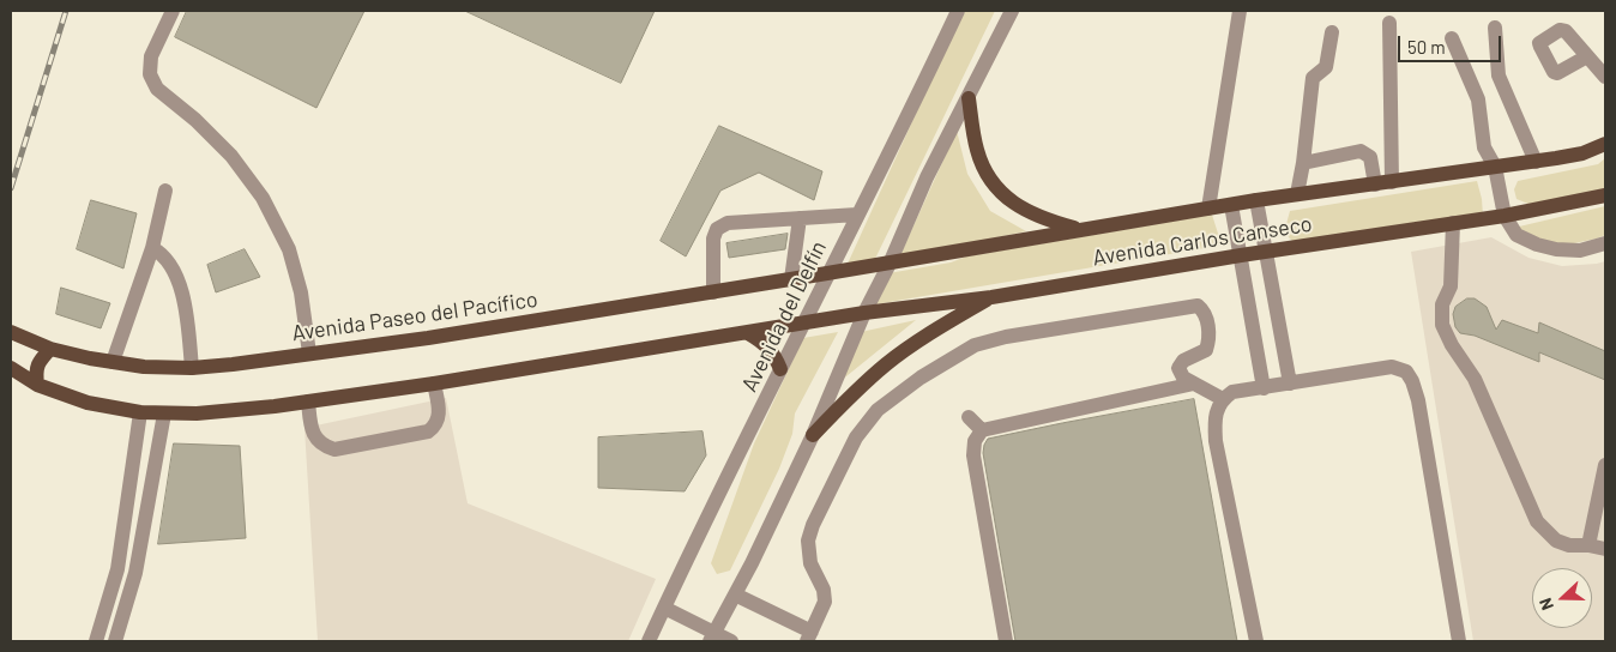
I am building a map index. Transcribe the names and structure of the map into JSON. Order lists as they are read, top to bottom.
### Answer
{
  "streets": {
    "main road": ["Avenida Carlos Canseco", "Avenida Paseo del Pacífico"],
    "street": ["Avenida del Delfín"]
  },
  "crossings": [
    ["Avenida Carlos Canseco", "Avenida Paseo del Pacífico"],
    ["Avenida Carlos Canseco", "Avenida del Delfín"],
    ["Avenida Paseo del Pacífico", "Avenida del Delfín"]
  ],
  "scale_bar": "50 m",
  "north": "left"
}
